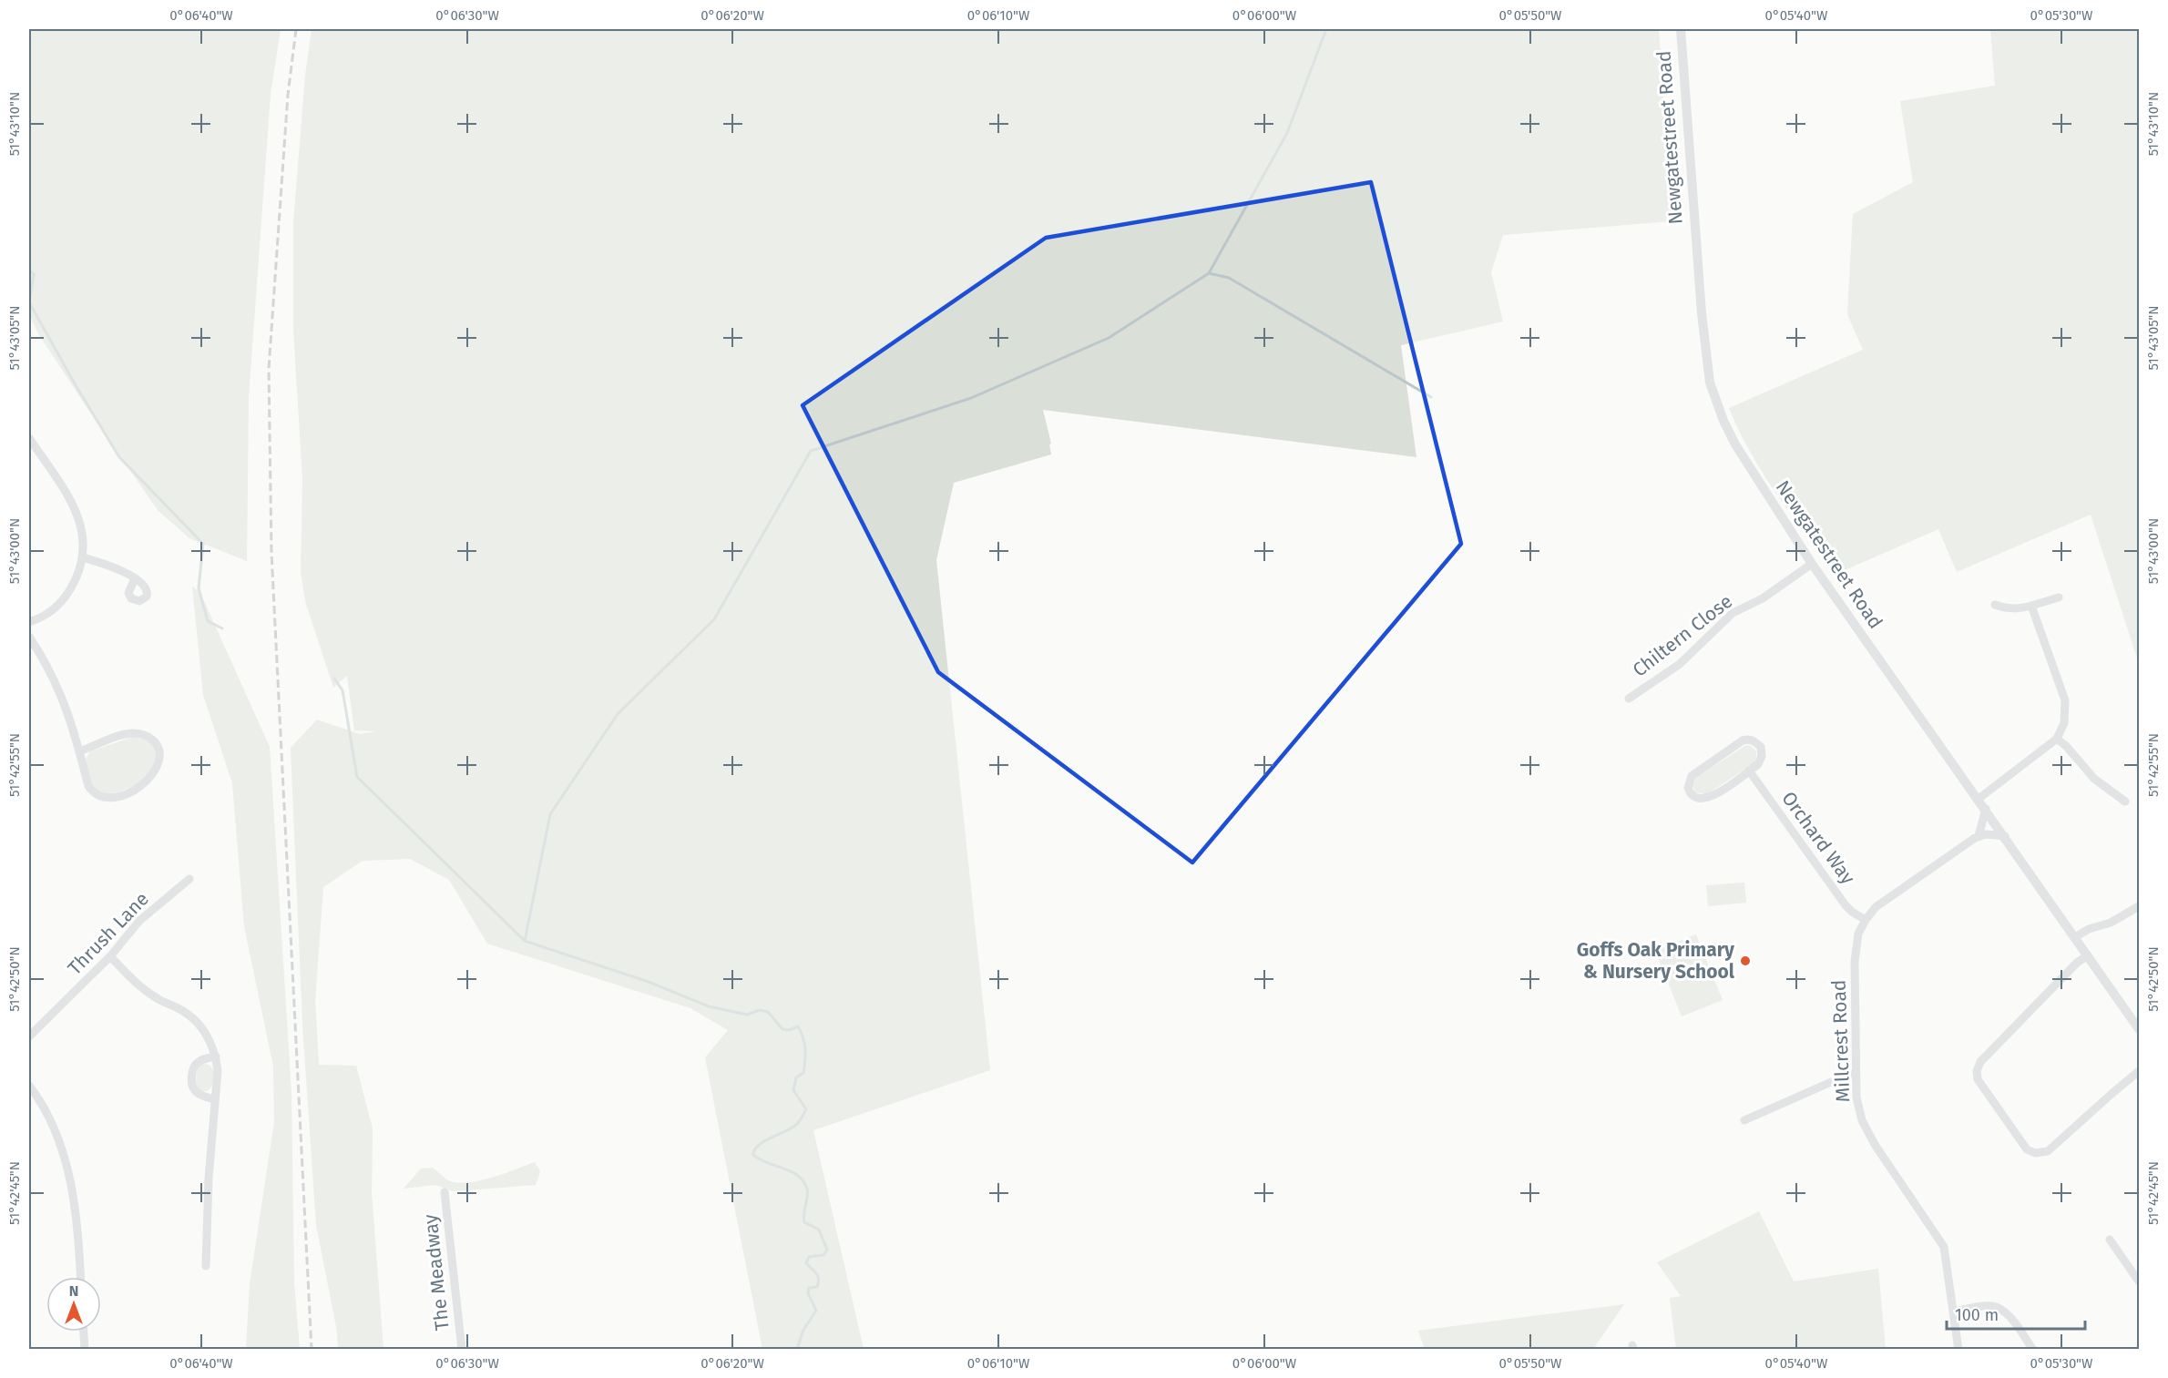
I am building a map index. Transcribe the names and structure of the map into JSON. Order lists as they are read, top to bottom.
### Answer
{
  "streets": {
    "street": [
      "Newgatestreet Road",
      "Chiltern Close",
      "Orchard Way",
      "Thrush Lane",
      "Millcrest Road",
      "The Meadway"
    ]
  },
  "crossings": [
    ["Newgatestreet Road", "Chiltern Close"],
    ["Orchard Way", "Millcrest Road"]
  ],
  "places": ["Goffs Oak Primary & Nursery School"],
  "scale_bar": "100 m",
  "north": "top",
  "coordinates": [
    "0°06'40\"W",
    "0°06'30\"W",
    "0°06'20\"W",
    "0°06'10\"W",
    "0°06'00\"W",
    "0°05'50\"W",
    "0°05'40\"W",
    "0°05'30\"W",
    "51°43'10\"N",
    "51°43'05\"N",
    "51°43'00\"N",
    "51°42'55\"N",
    "51°42'50\"N",
    "51°42'45\"N"
  ]
}
